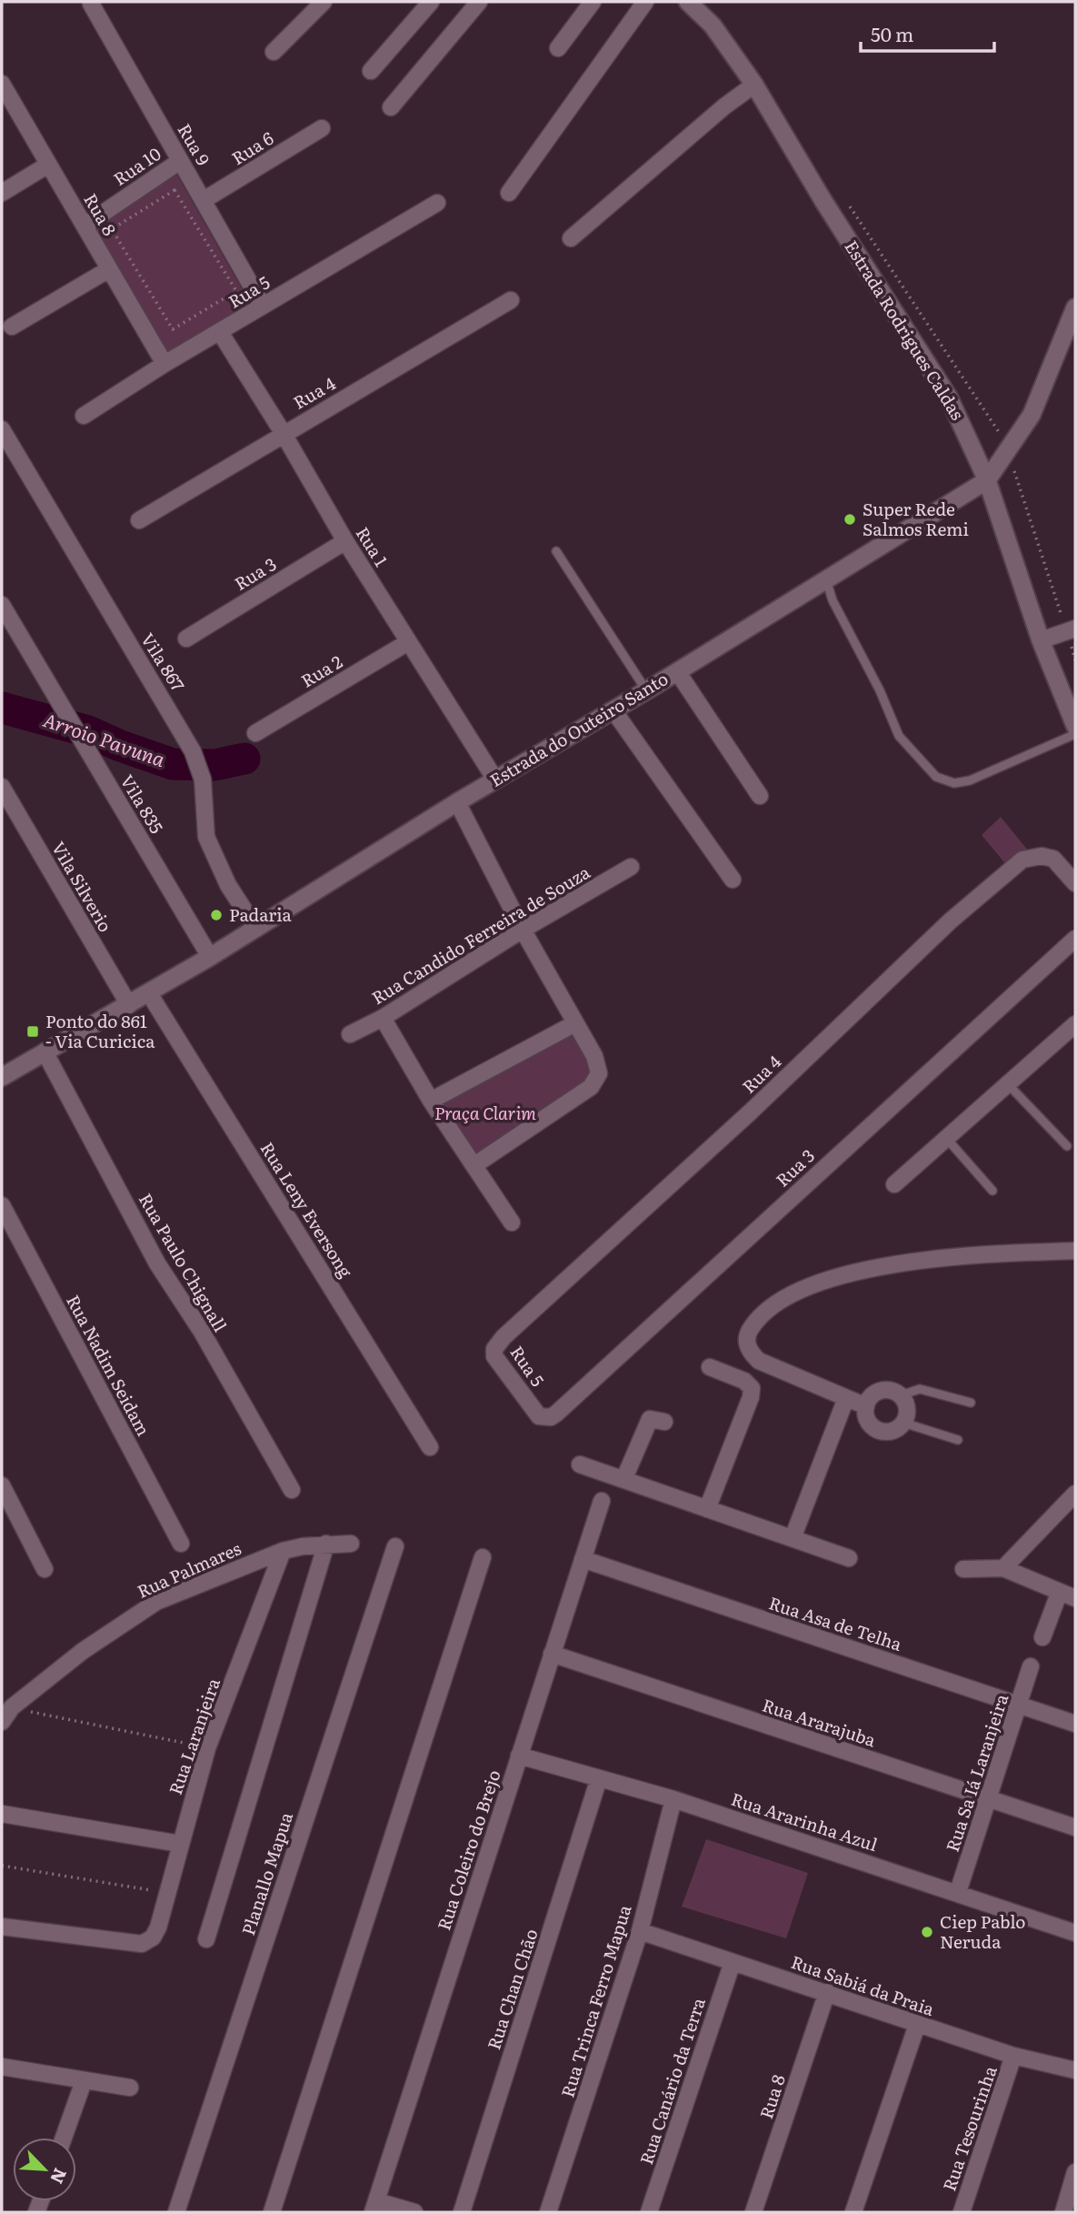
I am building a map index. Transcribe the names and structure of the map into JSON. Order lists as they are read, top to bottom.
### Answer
{
  "streets": {
    "street": [
      "Rua 9",
      "Rua 6",
      "Rua 10",
      "Rua 8",
      "Rua 5",
      "Estrada Rodrigues Caldas",
      "Rua 4",
      "Rua 1",
      "Rua 3",
      "Vila 867",
      "Rua 2",
      "Estrada do Outeiro Santo",
      "Vila 835",
      "Vila Silverio",
      "Rua Candido Ferreira de Souza",
      "Rua Leny Eversong",
      "Rua Paulo Chignall",
      "Rua Nadim Seidam",
      "Rua Palmares",
      "Rua Asa de Telha",
      "Rua Ararajuba",
      "Rua Laranjeira",
      "Rua Sa Iá Laranjeira",
      "Rua Ararinha Azul",
      "Rua Coleiro do Brejo",
      "Planallo Mapua",
      "Rua Sabiá da Praia",
      "Rua Chan Chão",
      "Rua Trinca Ferro Mapua",
      "Rua Canário da Terra",
      "Rua Tesourinha"
    ]
  },
  "crossings": [
    ["Rua 9", "Rua 6"],
    ["Rua 9", "Rua 10"],
    ["Rua 9", "Rua 5"],
    ["Rua 10", "Rua 8"],
    ["Rua 8", "Rua 5"],
    ["Rua 8", "Rua Sabiá da Praia"],
    ["Rua 5", "Rua 4"],
    ["Rua 5", "Rua 1"],
    ["Rua 5", "Rua 3"],
    ["Estrada Rodrigues Caldas", "Estrada do Outeiro Santo"],
    ["Rua 4", "Rua 1"],
    ["Rua 1", "Rua 3"],
    ["Rua 1", "Rua 2"],
    ["Rua 1", "Estrada do Outeiro Santo"],
    ["Vila 867", "Estrada do Outeiro Santo"],
    ["Estrada do Outeiro Santo", "Vila 835"],
    ["Estrada do Outeiro Santo", "Vila Silverio"],
    ["Estrada do Outeiro Santo", "Rua Leny Eversong"],
    ["Estrada do Outeiro Santo", "Rua Paulo Chignall"],
    ["Rua Palmares", "Rua Laranjeira"],
    ["Rua Asa de Telha", "Rua Sa Iá Laranjeira"],
    ["Rua Asa de Telha", "Rua Coleiro do Brejo"],
    ["Rua Ararajuba", "Rua Sa Iá Laranjeira"],
    ["Rua Ararajuba", "Rua Coleiro do Brejo"],
    ["Rua Sa Iá Laranjeira", "Rua Ararinha Azul"],
    ["Rua Ararinha Azul", "Rua Coleiro do Brejo"],
    ["Rua Ararinha Azul", "Rua Chan Chão"],
    ["Rua Ararinha Azul", "Rua Trinca Ferro Mapua"],
    ["Rua Sabiá da Praia", "Rua Trinca Ferro Mapua"],
    ["Rua Sabiá da Praia", "Rua Canário da Terra"],
    ["Rua Sabiá da Praia", "Rua Tesourinha"]
  ],
  "water": ["Arroio Pavuna"],
  "parks": ["Praça Clarim"],
  "places": {
    "other": ["Super Rede Salmos Remi", "Padaria", "Ciep Pablo Neruda"],
    "transit": ["Ponto do 861 - Via Curicica"]
  },
  "scale_bar": "50 m",
  "north": "bottom right"
}
